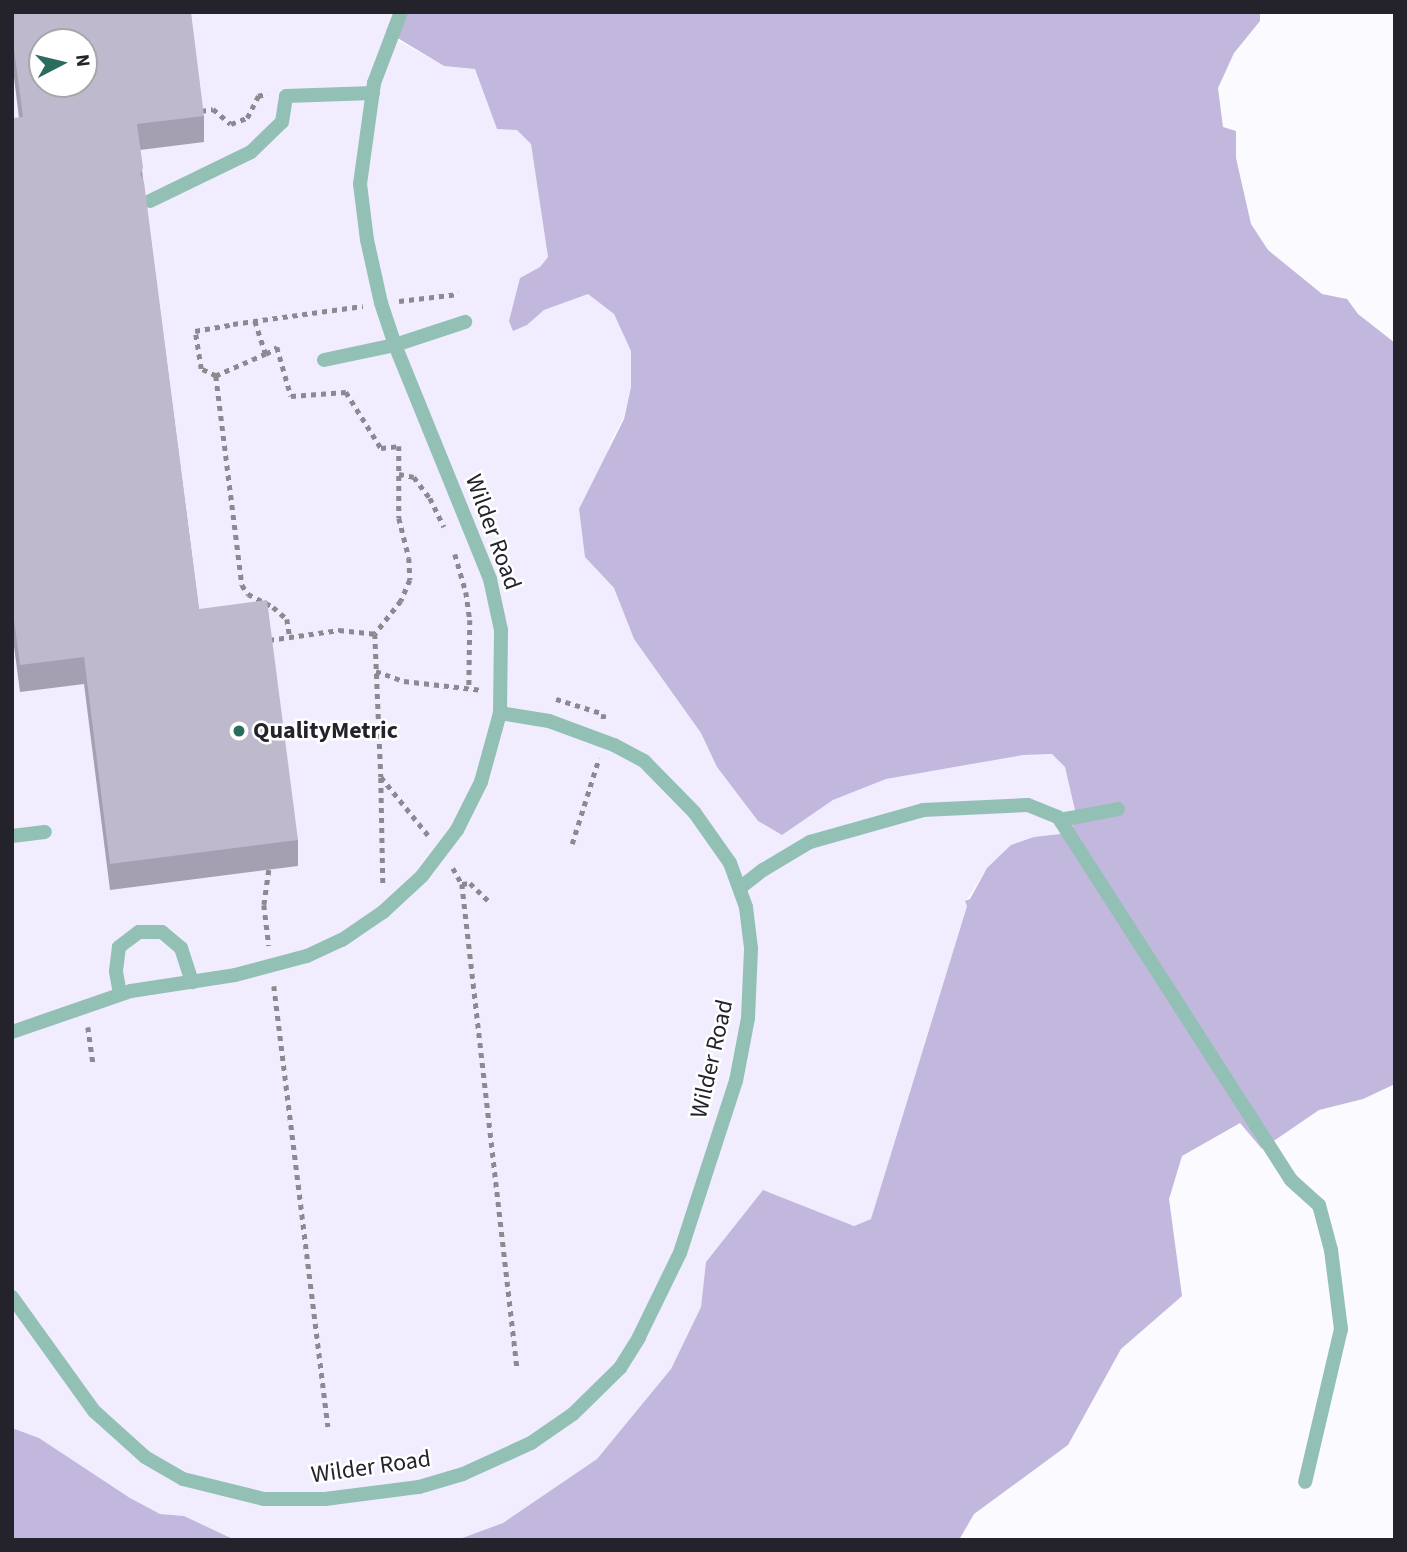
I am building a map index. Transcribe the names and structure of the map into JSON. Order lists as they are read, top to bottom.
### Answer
{
  "streets": {
    "lane": ["Wilder Road"]
  },
  "places": ["QualityMetric"],
  "north": "right"
}
